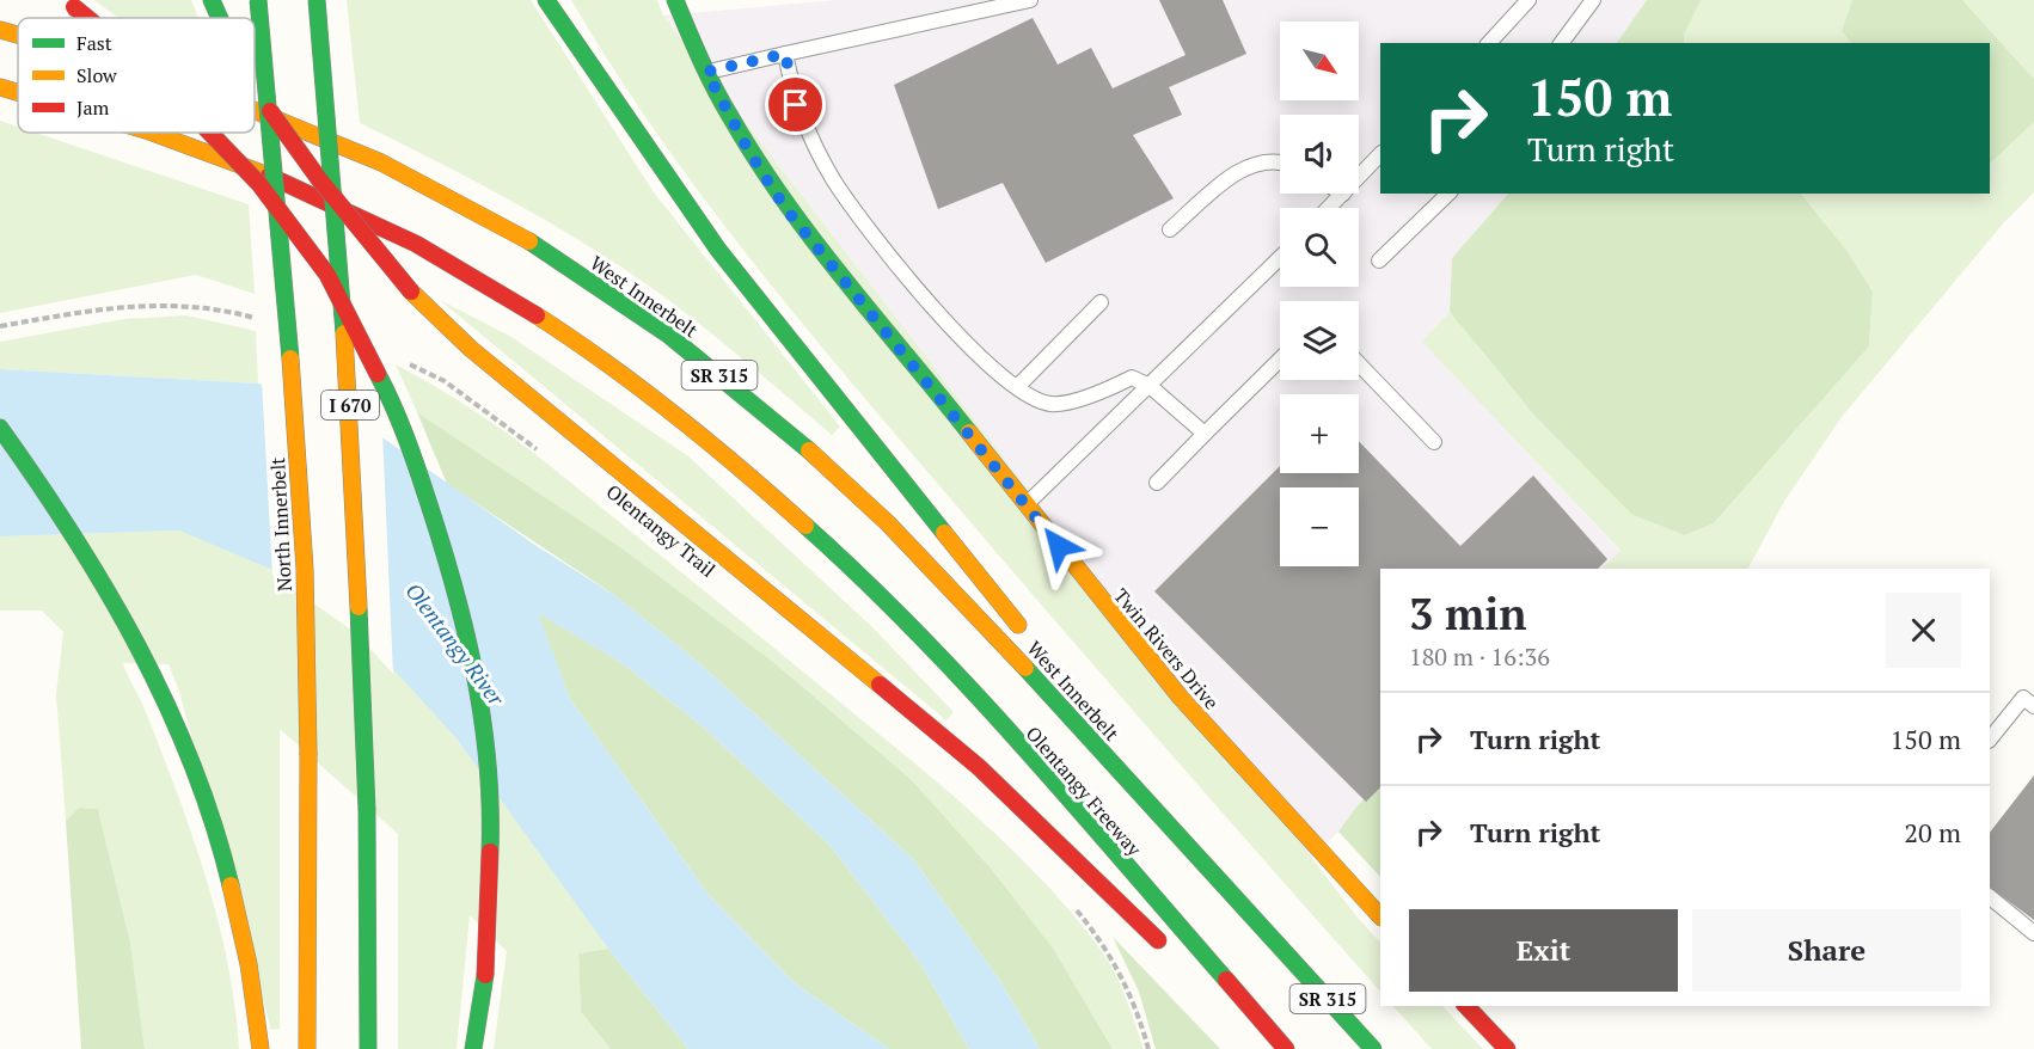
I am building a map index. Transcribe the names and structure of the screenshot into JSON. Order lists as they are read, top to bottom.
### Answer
{
  "streets": {
    "main road": [
      "West Innerbelt",
      "SR 315",
      "I 670",
      "North Innerbelt",
      "Twin Rivers Drive",
      "Olentangy Freeway"
    ]
  },
  "crossings": [
    ["West Innerbelt", "SR 315"]
  ],
  "water": ["Olentangy River"],
  "legend": ["Fast", "Slow", "Jam"],
  "north": "bottom right",
  "page": {
    "map_buttons": ["+", "−"],
    "turn": ["150 m", "Turn right"],
    "heading": ["3 min", "180 m · 16:36"],
    "list": [
      {
        "name": "Turn right",
        "value": "150 m"
      },
      {
        "name": "Turn right",
        "value": "20 m"
      }
    ],
    "buttons": ["Exit", "Share"]
  }
}
